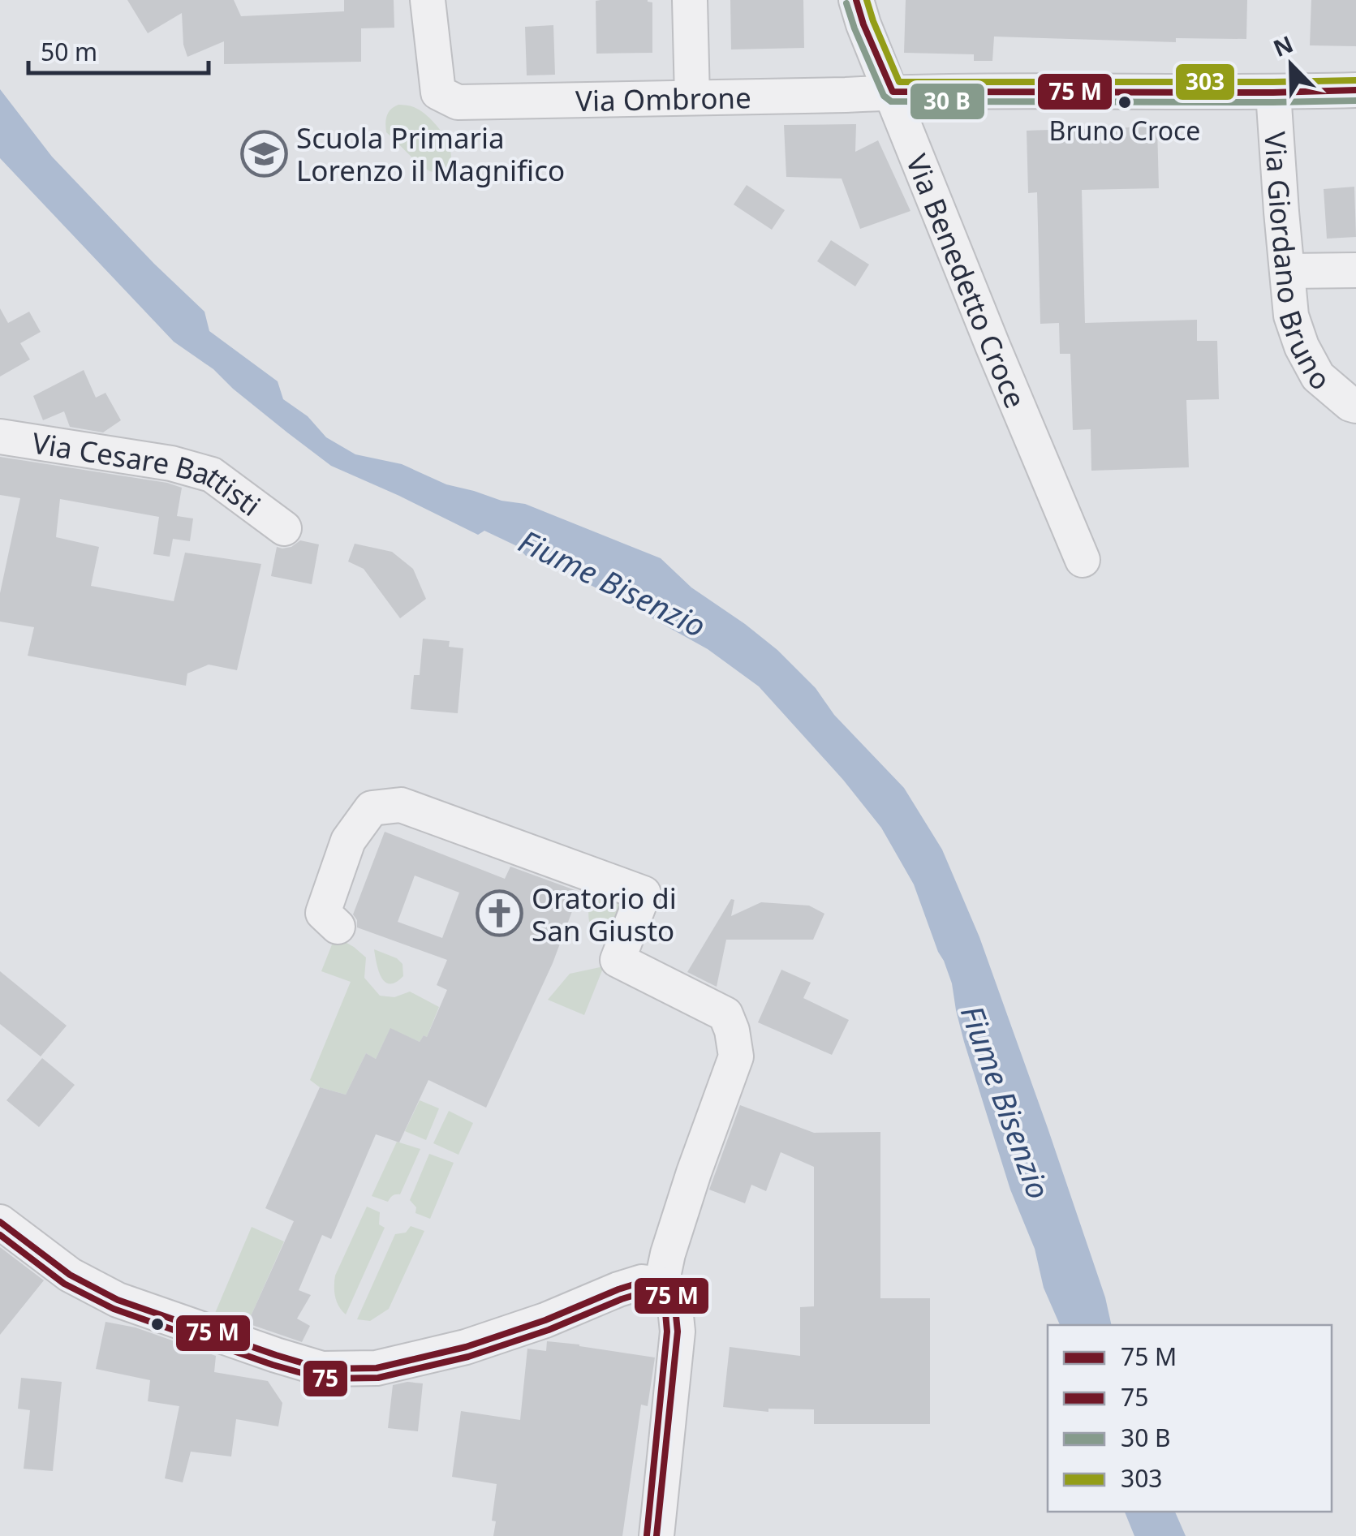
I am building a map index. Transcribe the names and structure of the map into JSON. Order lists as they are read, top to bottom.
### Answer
{
  "streets": {
    "street": [
      "Via Ombrone",
      "Via Giordano Bruno",
      "Via Benedetto Croce",
      "Via Cesare Battisti"
    ]
  },
  "crossings": [
    ["Via Ombrone", "Via Giordano Bruno"],
    ["Via Ombrone", "Via Benedetto Croce"],
    ["Via Giordano Bruno", "Via Benedetto Croce"]
  ],
  "water": ["Fiume Bisenzio"],
  "places": {
    "other": ["Bruno Croce"],
    "school or university": ["Scuola Primaria Lorenzo il Magnifico"],
    "church": ["Oratorio di San Giusto"]
  },
  "lines": ["transit line 303", "transit line 75"],
  "legend": [
    "75 M",
    "75",
    "30 B",
    "303"
  ],
  "scale_bar": "50 m",
  "north": "top left"
}
